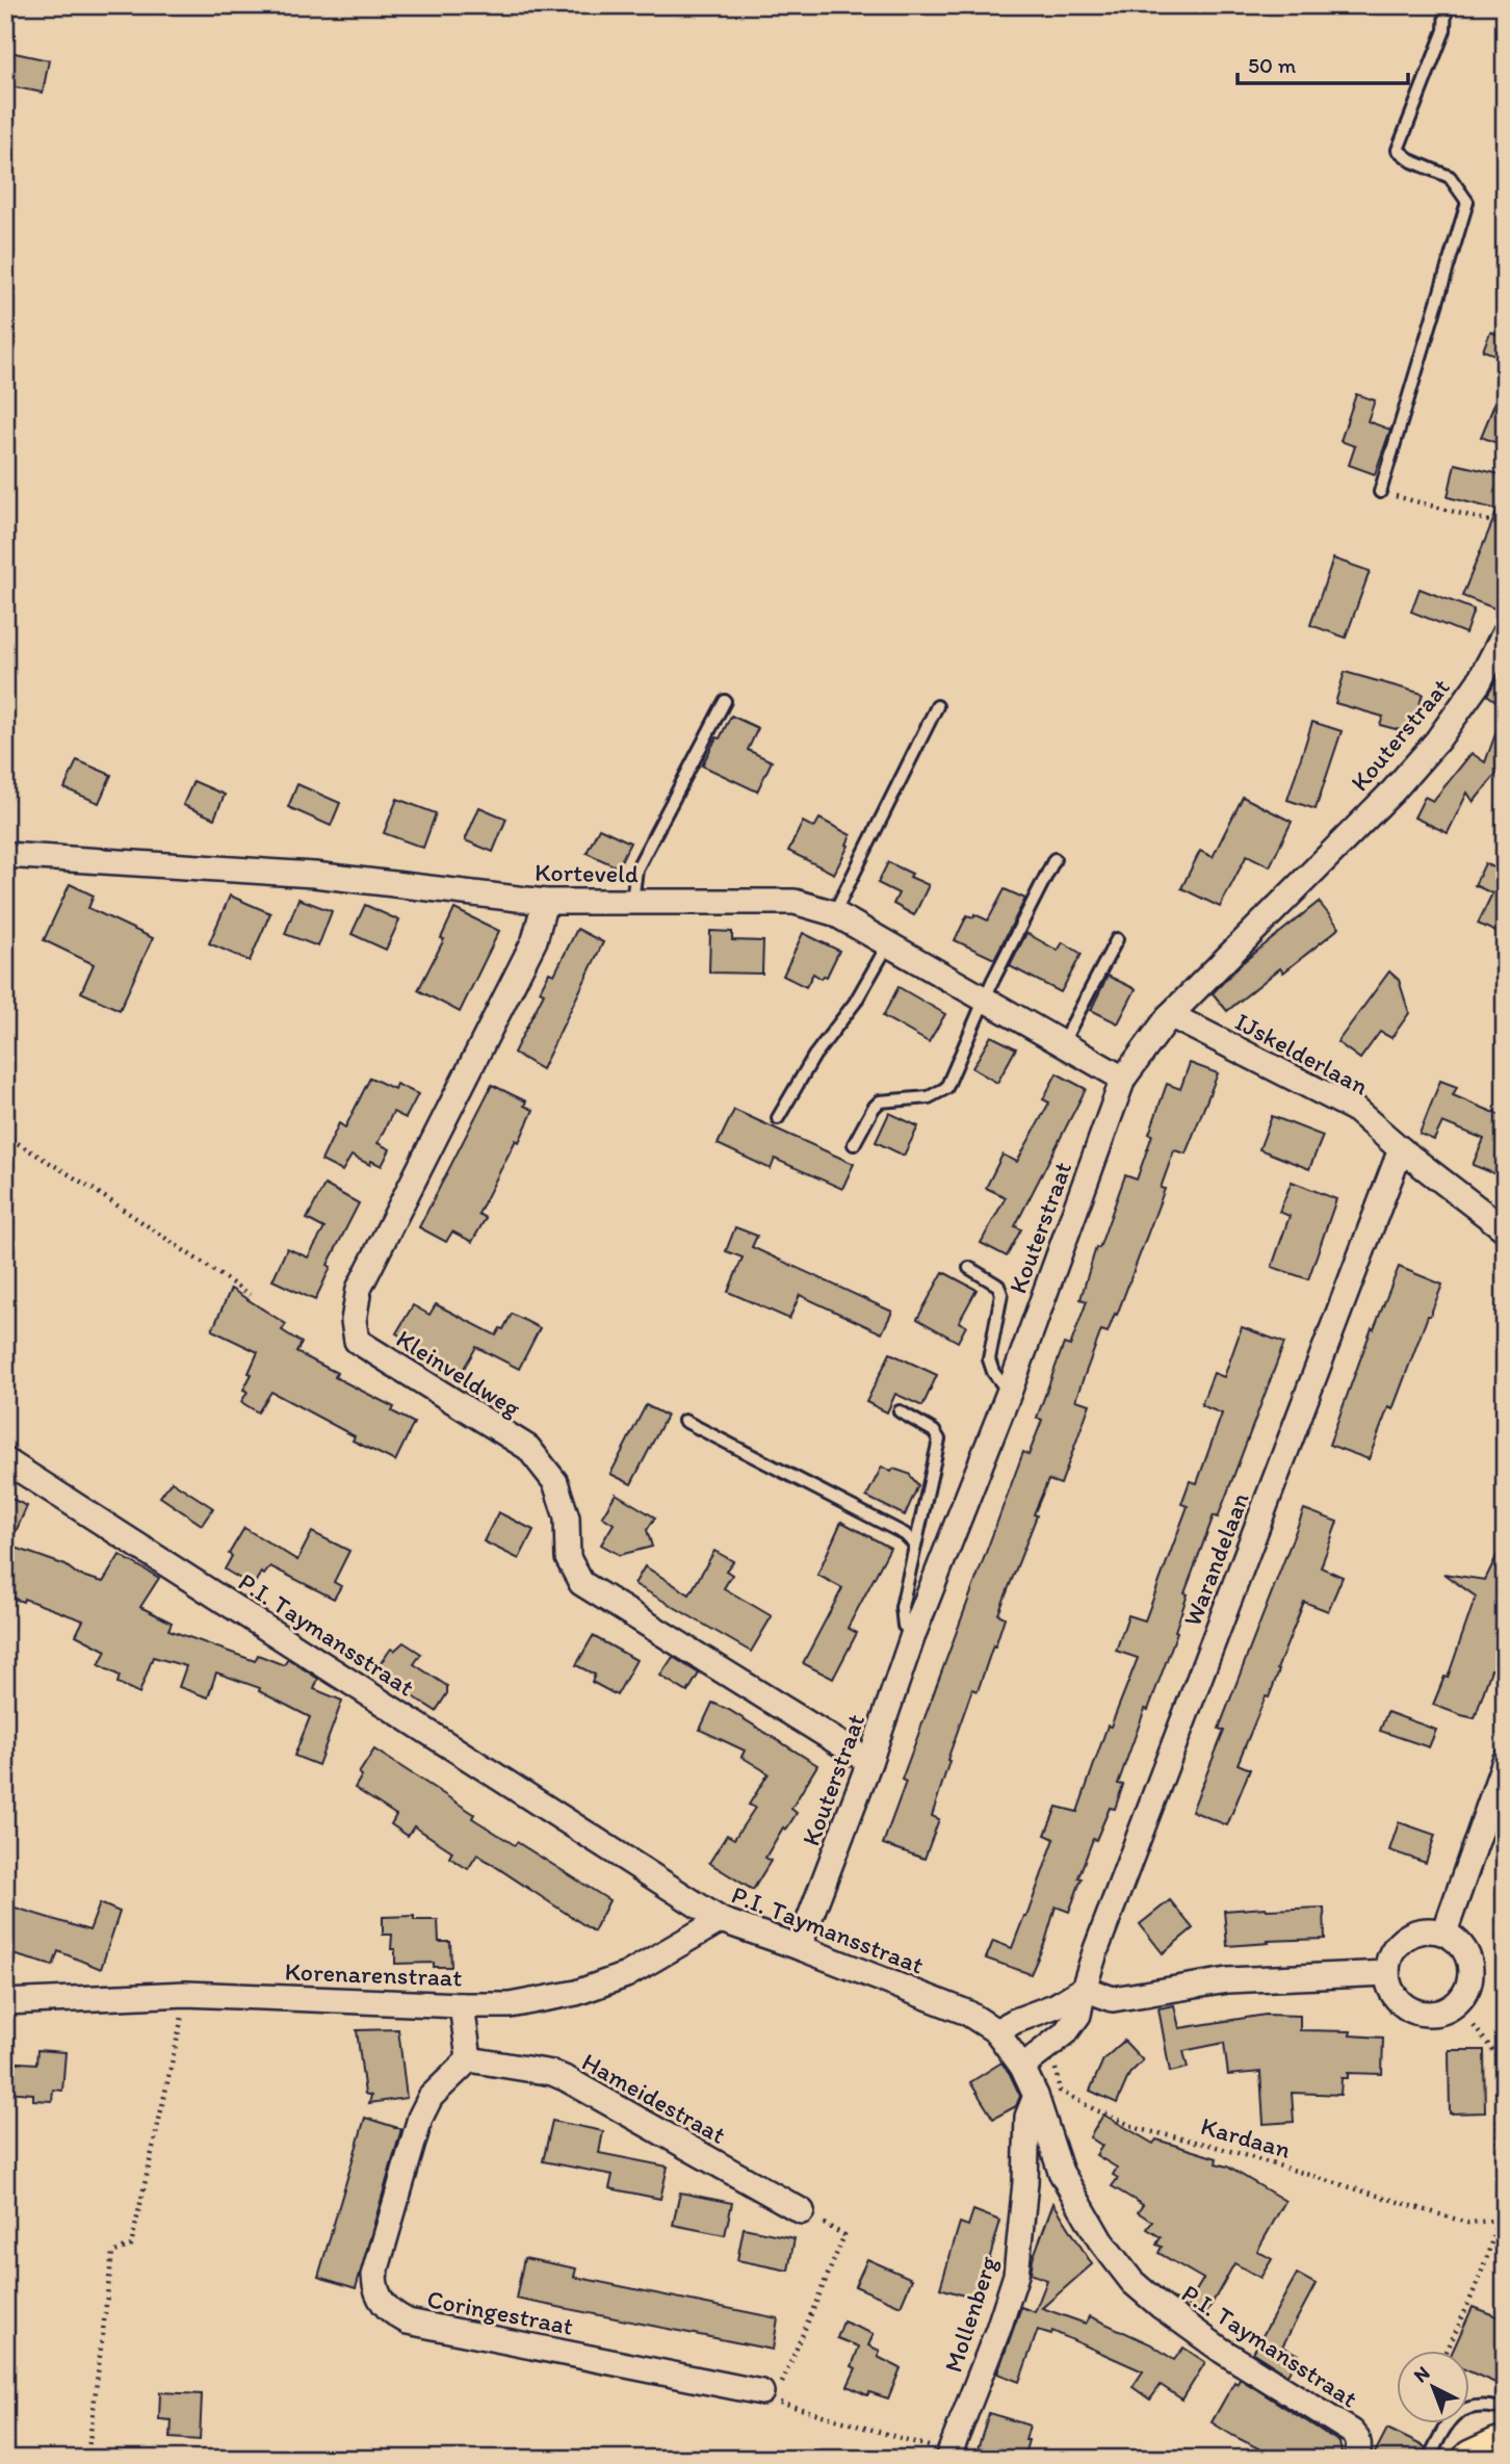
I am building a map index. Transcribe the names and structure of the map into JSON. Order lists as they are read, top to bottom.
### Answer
{
  "streets": {
    "street": [
      "Kouterstraat",
      "Korteveld",
      "IJskelderlaan",
      "Kleinveldweg",
      "Warandelaan",
      "P.I. Taymansstraat",
      "Korenarenstraat",
      "Hameidestraat",
      "Coringestraat",
      "Mollenberg"
    ],
    "path": ["Kardaan"]
  },
  "crossings": [
    ["Kouterstraat", "Korteveld"],
    ["Kouterstraat", "IJskelderlaan"],
    ["Kouterstraat", "Kleinveldweg"],
    ["Kouterstraat", "P.I. Taymansstraat"],
    ["Korteveld", "Kleinveldweg"],
    ["IJskelderlaan", "Warandelaan"],
    ["Warandelaan", "P.I. Taymansstraat"],
    ["Warandelaan", "Kardaan"],
    ["P.I. Taymansstraat", "Korenarenstraat"],
    ["P.I. Taymansstraat", "Mollenberg"],
    ["Hameidestraat", "Coringestraat"]
  ],
  "scale_bar": "50 m",
  "north": "top left"
}
